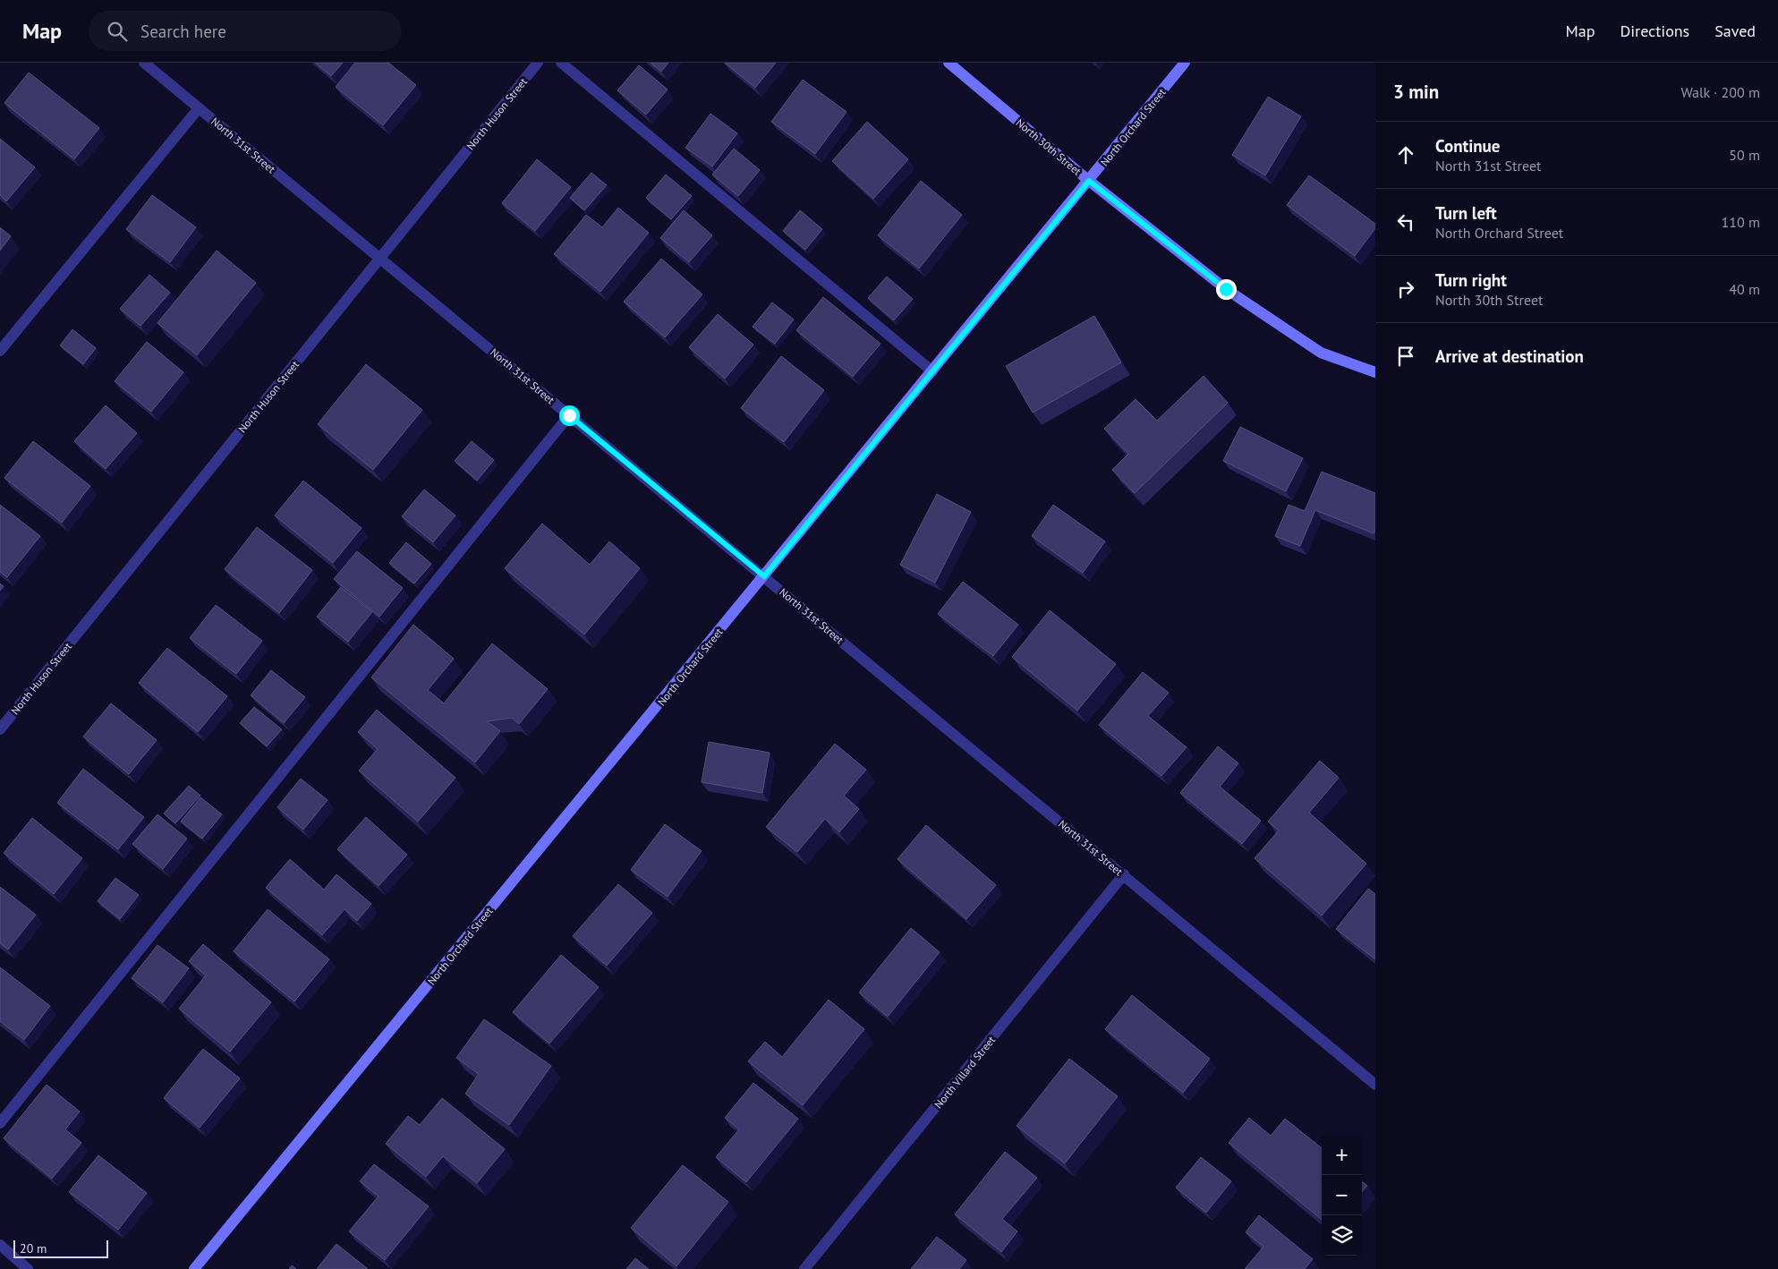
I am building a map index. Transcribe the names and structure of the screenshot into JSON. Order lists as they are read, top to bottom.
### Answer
{
  "streets": {
    "street": [
      "North Huson Street",
      "North Orchard Street",
      "North 31st Street",
      "North 30th Street",
      "North Villard Street"
    ]
  },
  "crossings": [
    ["North Huson Street", "North 31st Street"],
    ["North Orchard Street", "North 31st Street"],
    ["North Orchard Street", "North 30th Street"],
    ["North 31st Street", "North Villard Street"]
  ],
  "scale_bar": "20 m",
  "page": {
    "header": "Map",
    "search": "Search here",
    "nav": ["Map", "Directions", "Saved"],
    "heading": ["3 min", "Walk · 200 m"],
    "list": [
      ["Continue", "North 31st Street", "50 m"],
      ["Turn left", "North Orchard Street", "110 m"],
      ["Turn right", "North 30th Street", "40 m"],
      "Arrive at destination"
    ],
    "map_buttons": ["+", "−"],
    "scale": "20 m"
  }
}
